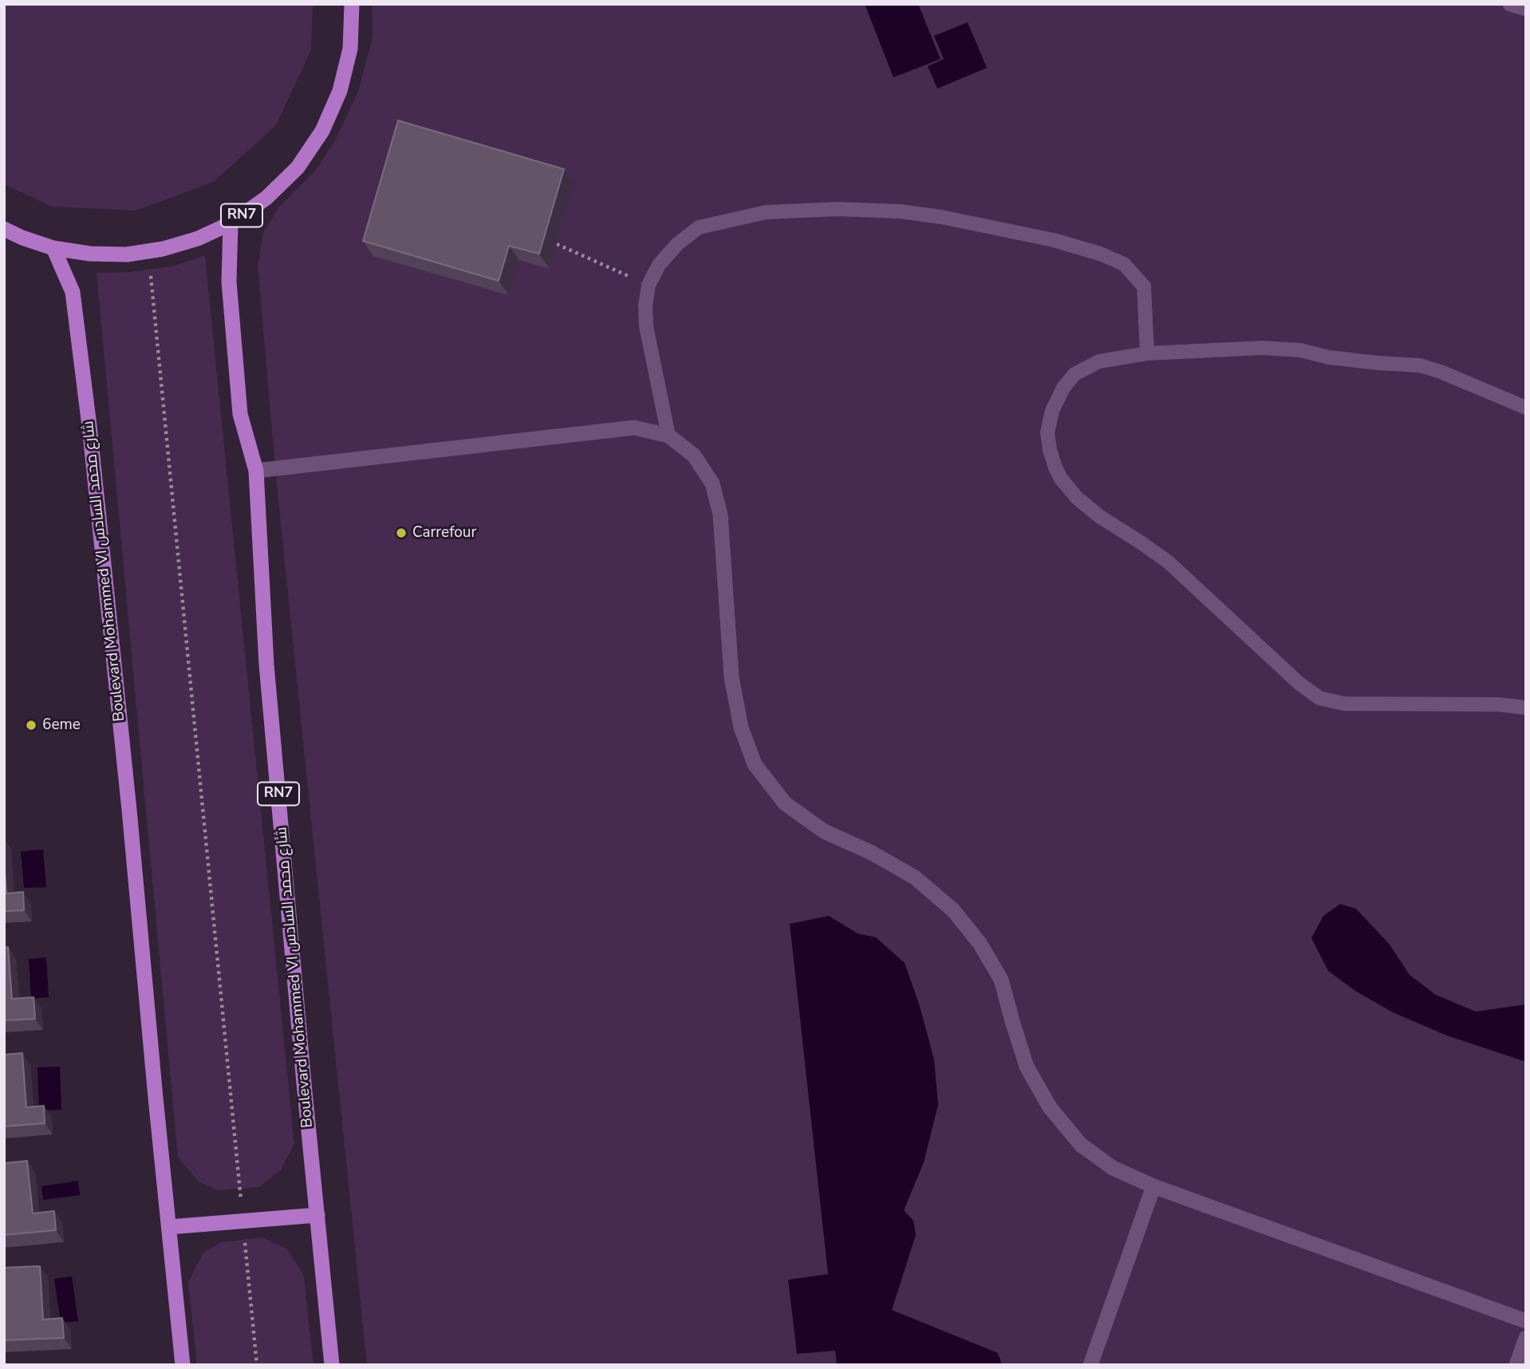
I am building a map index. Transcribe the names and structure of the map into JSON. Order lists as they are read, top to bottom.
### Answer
{
  "streets": {
    "main road": ["RN7", "Boulevard Mohammed VI شارع محمد السادس"]
  },
  "crossings": [
    ["RN7", "Boulevard Mohammed VI شارع محمد السادس"]
  ],
  "places": ["Carrefour", "6eme"]
}
